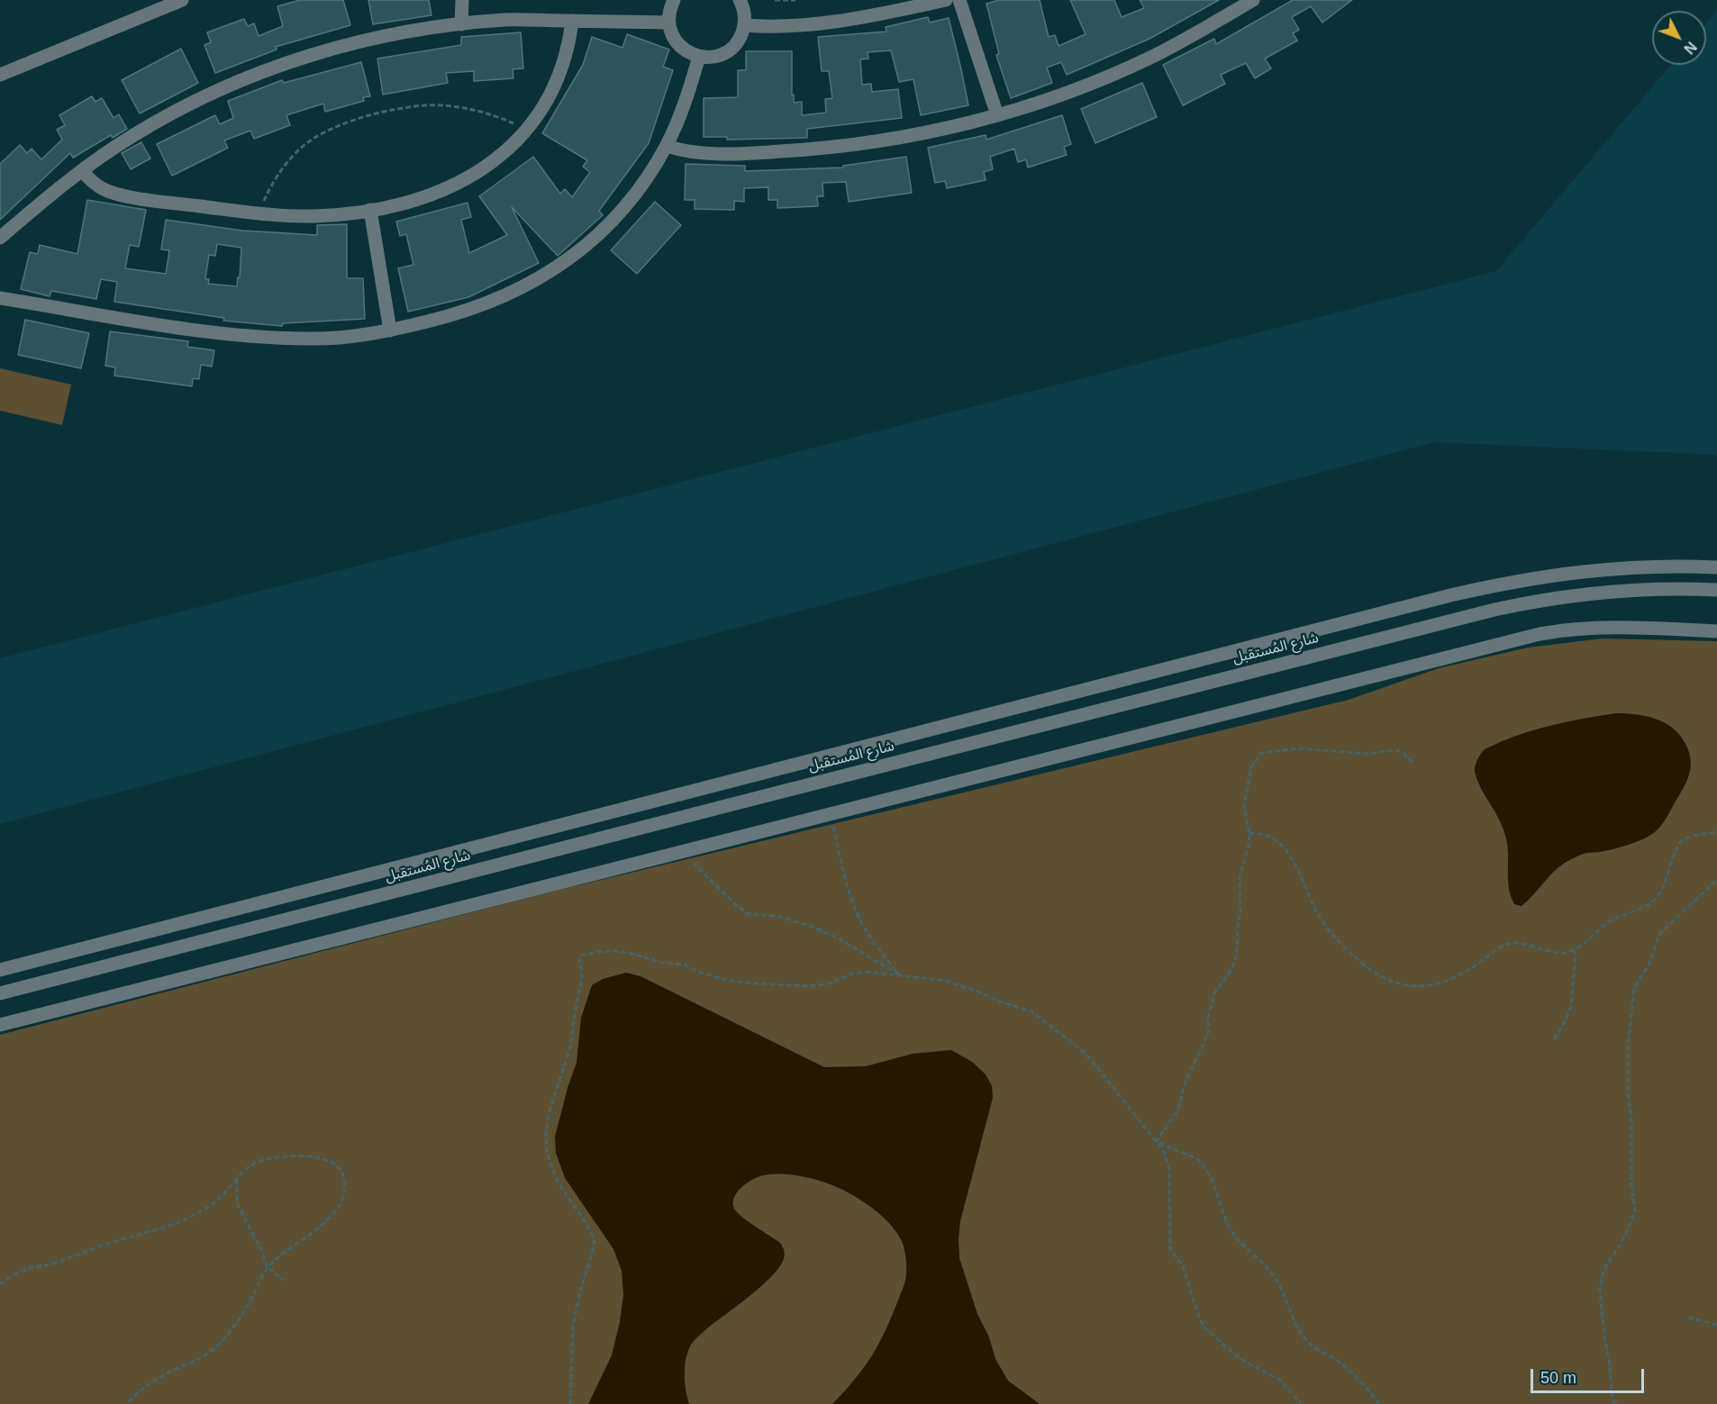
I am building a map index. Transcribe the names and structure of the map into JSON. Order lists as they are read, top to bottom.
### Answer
{
  "streets": {
    "street": ["شارع المُستقبل"]
  },
  "scale_bar": "50 m",
  "north": "bottom right"
}
